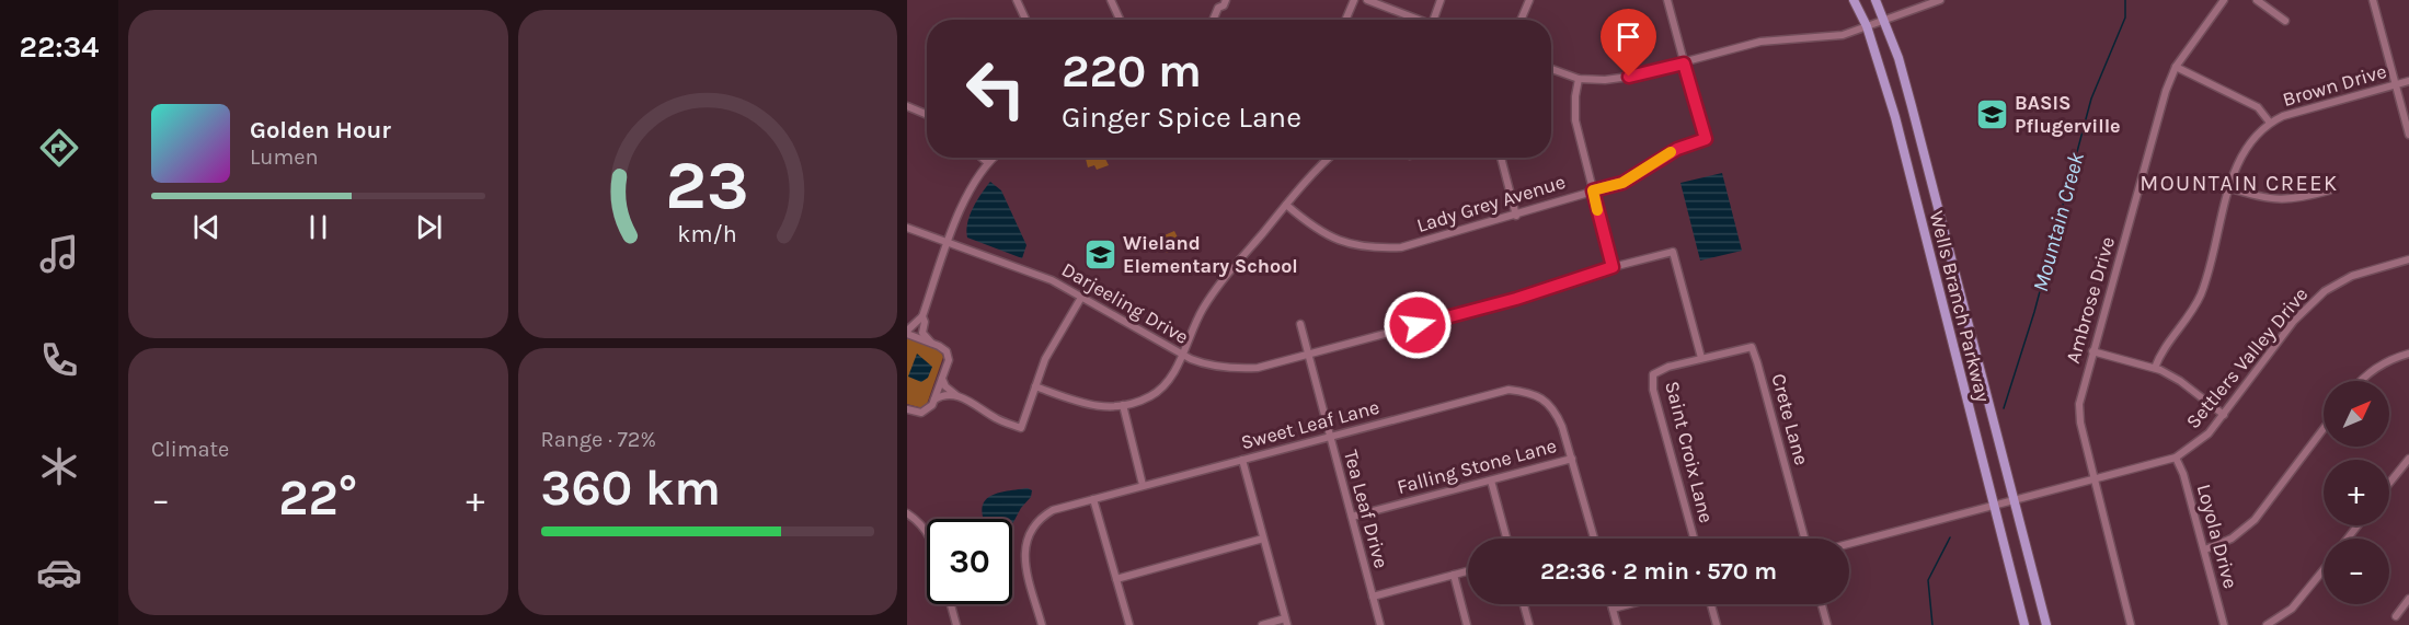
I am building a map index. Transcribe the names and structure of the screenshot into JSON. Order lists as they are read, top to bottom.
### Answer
{
  "streets": {
    "main road": ["Wells Branch Parkway"],
    "street": [
      "Brown Drive",
      "Lady Grey Avenue",
      "Ambrose Drive",
      "Darjeeling Drive",
      "Settlers Valley Drive",
      "Crete Lane",
      "Sweet Leaf Lane",
      "Saint Croix Lane",
      "Falling Stone Lane",
      "Tea Leaf Drive",
      "Loyola Drive"
    ]
  },
  "crossings": [
    ["Ambrose Drive", "Settlers Valley Drive"],
    ["Darjeeling Drive", "Crete Lane"],
    ["Darjeeling Drive", "Saint Croix Lane"],
    ["Darjeeling Drive", "Tea Leaf Drive"],
    ["Wells Branch Parkway", "Settlers Valley Drive"],
    ["Settlers Valley Drive", "Loyola Drive"],
    ["Crete Lane", "Saint Croix Lane"],
    ["Sweet Leaf Lane", "Falling Stone Lane"],
    ["Sweet Leaf Lane", "Tea Leaf Drive"],
    ["Falling Stone Lane", "Tea Leaf Drive"]
  ],
  "districts": ["MOUNTAIN CREEK"],
  "water": ["Mountain Creek"],
  "places": {
    "school or university": ["BASIS Pflugerville", "Wieland Elementary School"]
  },
  "north": "top right",
  "page": {
    "tabs": "22:34",
    "turn": ["220 m", "Ginger Spice Lane"],
    "song": ["Golden Hour", "Lumen"],
    "tile": [
      "Climate",
      ["Range · 72%", "360 km"]
    ],
    "map_buttons": ["+", "−"],
    "heat": ["−", "22°", "+"],
    "limit": "30",
    "trip": "22:36 · 2 min · 570 m",
    "gauge": ["23", "km/h"]
  }
}
